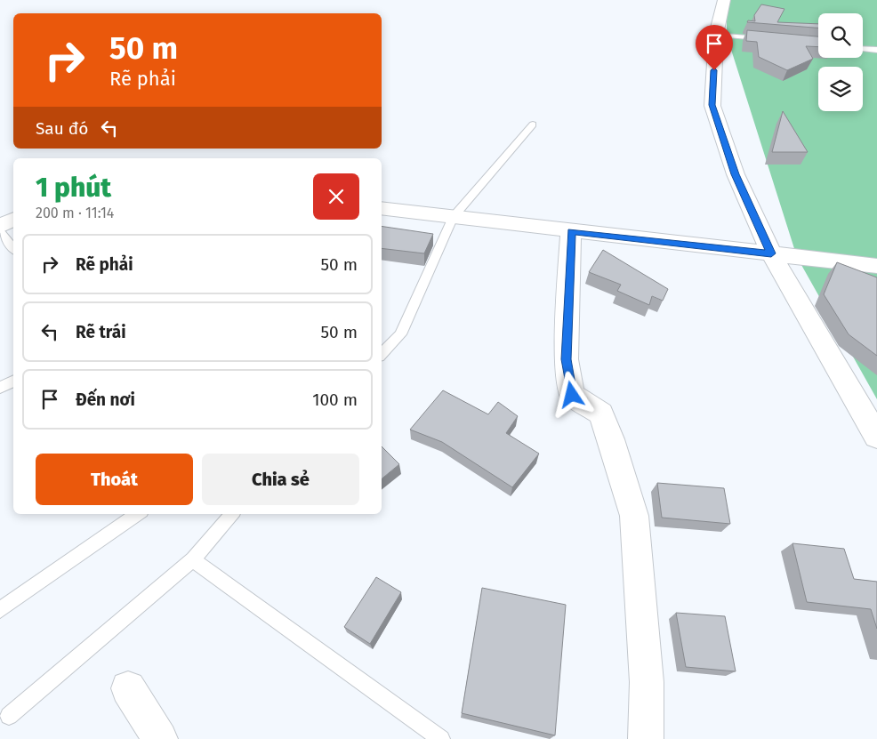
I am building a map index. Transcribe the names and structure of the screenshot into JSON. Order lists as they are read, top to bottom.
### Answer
{
  "page": {
    "turn": ["50 m", "Rẽ phải"],
    "then": "Sau đó",
    "heading": ["1 phút", "200 m · 11:14"],
    "list": [
      {
        "name": "Rẽ phải",
        "value": "50 m"
      },
      {
        "name": "Rẽ trái",
        "value": "50 m"
      },
      {
        "name": "Đến nơi",
        "value": "100 m"
      }
    ],
    "buttons": ["Thoát", "Chia sẻ"]
  }
}
